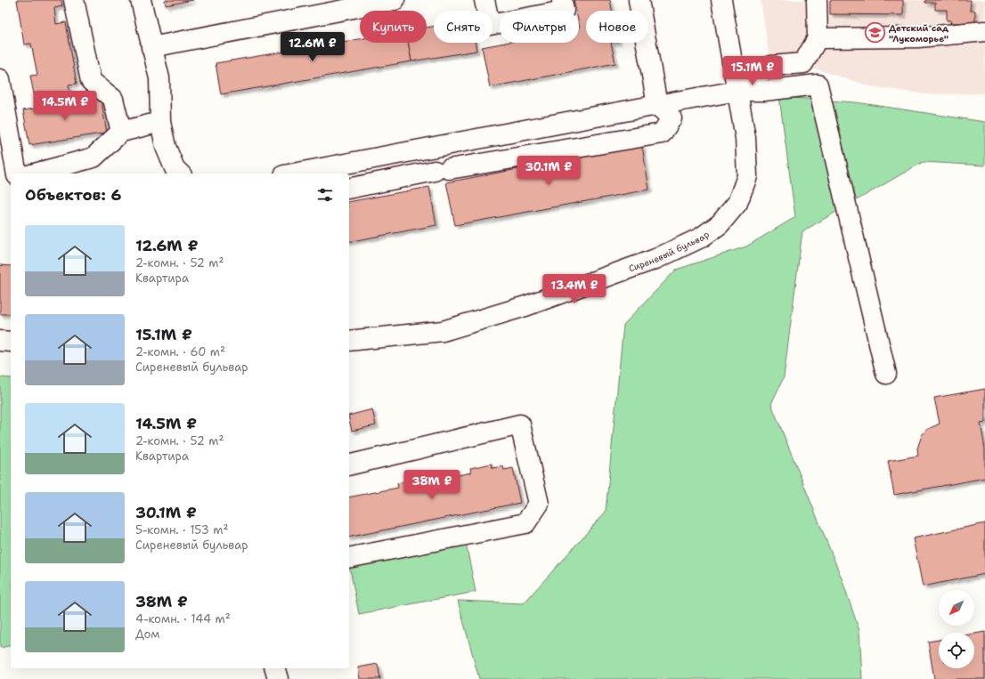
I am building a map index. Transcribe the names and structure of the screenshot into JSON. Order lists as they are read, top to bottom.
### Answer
{
  "streets": {
    "street": ["Сиреневый бульвар"]
  },
  "places": {
    "school or university": ["Детский сад \"Лукоморье\""]
  },
  "north": "bottom left",
  "page": {
    "chip": [
      "Купить",
      "Снять",
      "Фильтры",
      "Новое"
    ],
    "price": [
      "12.6M ₽",
      "15.1M ₽",
      "14.5M ₽",
      "30.1M ₽",
      "13.4M ₽",
      "38M ₽"
    ],
    "heading": "Объектов: 6",
    "list": [
      {
        "name": "12.6M ₽",
        "note": "2-комн. · 52 m² · Квартира"
      },
      {
        "name": "15.1M ₽",
        "note": "2-комн. · 60 m² · Сиреневый бульвар"
      },
      {
        "name": "14.5M ₽",
        "note": "2-комн. · 52 m² · Квартира"
      },
      {
        "name": "30.1M ₽",
        "note": "5-комн. · 153 m² · Сиреневый бульвар"
      },
      {
        "name": "38M ₽",
        "note": "4-комн. · 144 m² · Дом"
      }
    ]
  }
}
